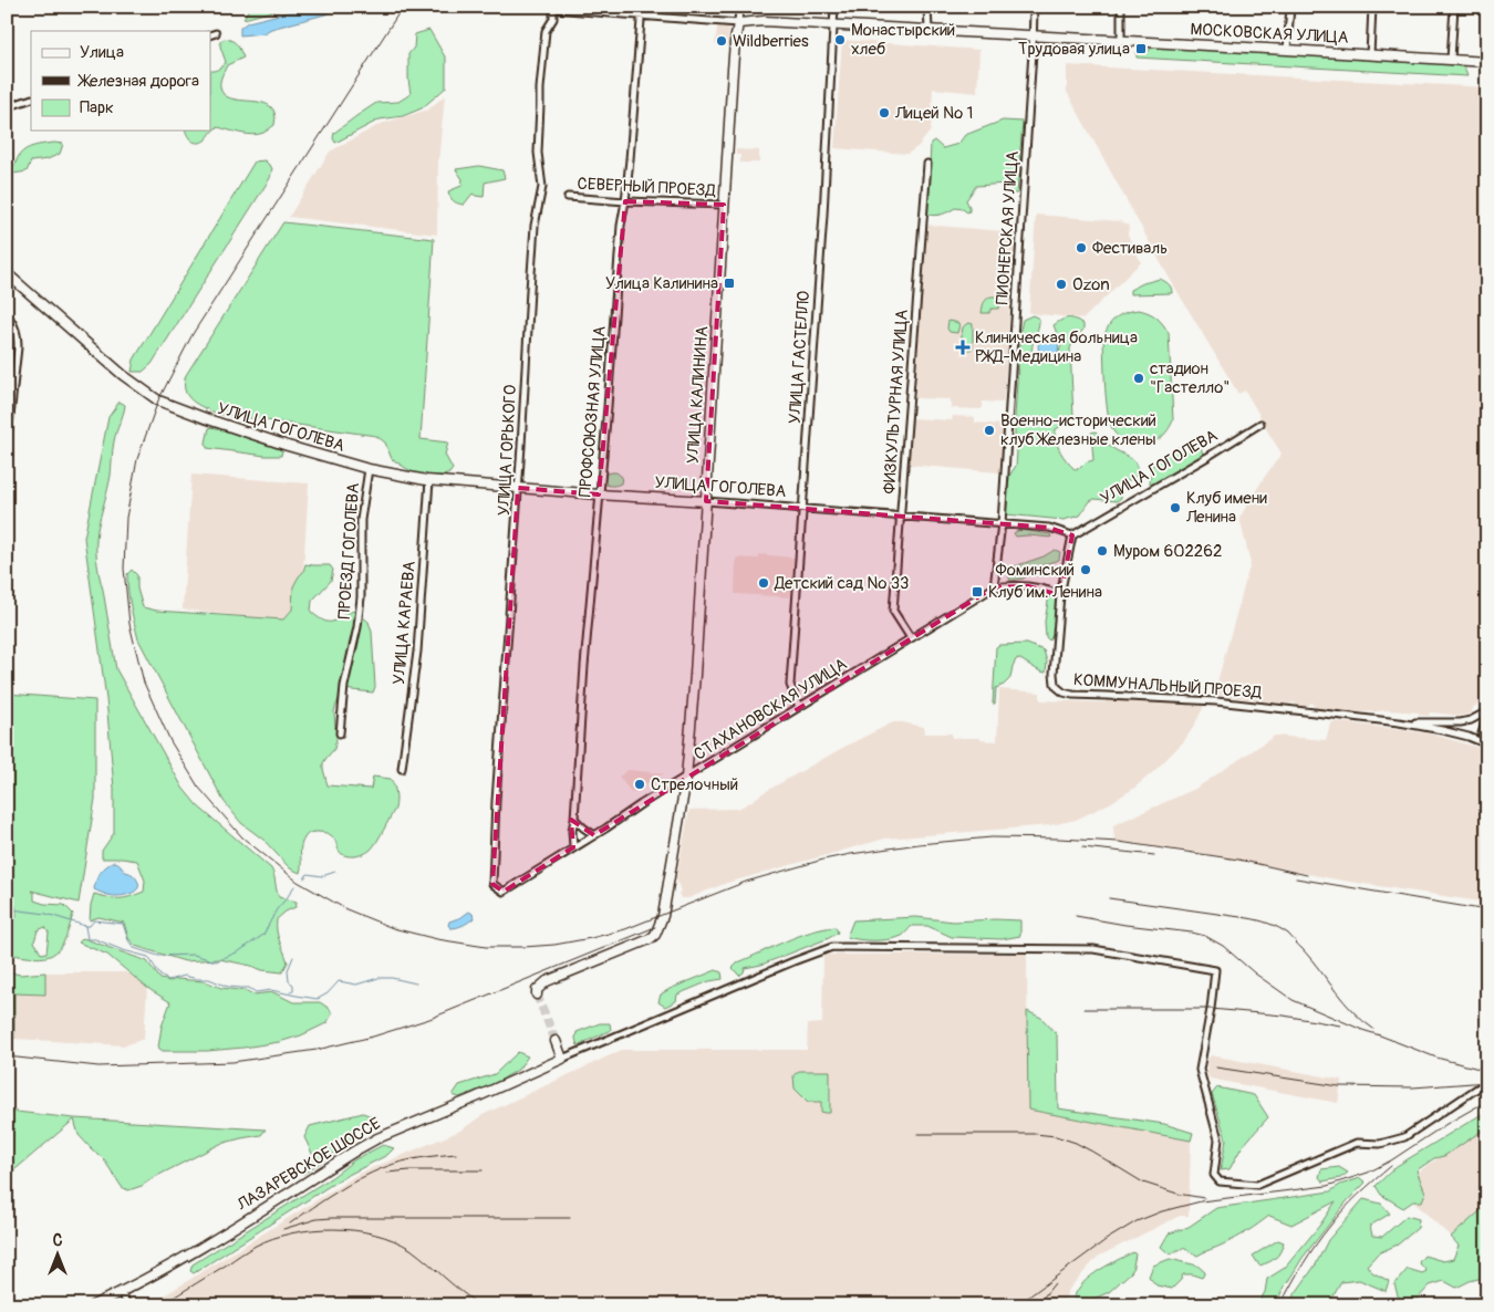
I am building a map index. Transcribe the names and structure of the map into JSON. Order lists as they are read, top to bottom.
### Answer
{
  "streets": {
    "main road": [
      "МОСКОВСКАЯ УЛИЦА",
      "УЛИЦА КАЛИНИНА",
      "УЛИЦА ГОГОЛЕВА",
      "ЛАЗАРЕВСКОЕ ШОССЕ"
    ],
    "street": [
      "СЕВЕРНЫЙ ПРОЕЗД",
      "ПИОНЕРСКАЯ УЛИЦА",
      "УЛИЦА ГАСТЕЛЛО",
      "ФИЗКУЛЬТУРНАЯ УЛИЦА",
      "ПРОФСОЮЗНАЯ УЛИЦА",
      "УЛИЦА ГОРЬКОГО",
      "ПРОЕЗД ГОГОЛЕВА",
      "УЛИЦА КАРАЕВА",
      "КОММУНАЛЬНЫЙ ПРОЕЗД",
      "СТАХАНОВСКАЯ УЛИЦА"
    ]
  },
  "crossings": [
    ["МОСКОВСКАЯ УЛИЦА", "ПИОНЕРСКАЯ УЛИЦА"],
    ["МОСКОВСКАЯ УЛИЦА", "УЛИЦА ГАСТЕЛЛО"],
    ["МОСКОВСКАЯ УЛИЦА", "УЛИЦА КАЛИНИНА"],
    ["МОСКОВСКАЯ УЛИЦА", "ПРОФСОЮЗНАЯ УЛИЦА"],
    ["МОСКОВСКАЯ УЛИЦА", "УЛИЦА ГОРЬКОГО"],
    ["СЕВЕРНЫЙ ПРОЕЗД", "УЛИЦА КАЛИНИНА"],
    ["СЕВЕРНЫЙ ПРОЕЗД", "ПРОФСОЮЗНАЯ УЛИЦА"],
    ["ПИОНЕРСКАЯ УЛИЦА", "УЛИЦА ГОГОЛЕВА"],
    ["ПИОНЕРСКАЯ УЛИЦА", "СТАХАНОВСКАЯ УЛИЦА"],
    ["УЛИЦА ГАСТЕЛЛО", "УЛИЦА ГОГОЛЕВА"],
    ["УЛИЦА ГАСТЕЛЛО", "СТАХАНОВСКАЯ УЛИЦА"],
    ["УЛИЦА КАЛИНИНА", "УЛИЦА ГОГОЛЕВА"],
    ["УЛИЦА КАЛИНИНА", "СТАХАНОВСКАЯ УЛИЦА"],
    ["ФИЗКУЛЬТУРНАЯ УЛИЦА", "УЛИЦА ГОГОЛЕВА"],
    ["ФИЗКУЛЬТУРНАЯ УЛИЦА", "СТАХАНОВСКАЯ УЛИЦА"],
    ["ПРОФСОЮЗНАЯ УЛИЦА", "УЛИЦА ГОГОЛЕВА"],
    ["ПРОФСОЮЗНАЯ УЛИЦА", "СТАХАНОВСКАЯ УЛИЦА"],
    ["УЛИЦА ГОГОЛЕВА", "УЛИЦА ГОРЬКОГО"],
    ["УЛИЦА ГОГОЛЕВА", "ПРОЕЗД ГОГОЛЕВА"],
    ["УЛИЦА ГОГОЛЕВА", "УЛИЦА КАРАЕВА"],
    ["УЛИЦА ГОГОЛЕВА", "КОММУНАЛЬНЫЙ ПРОЕЗД"],
    ["УЛИЦА ГОРЬКОГО", "СТАХАНОВСКАЯ УЛИЦА"],
    ["КОММУНАЛЬНЫЙ ПРОЕЗД", "СТАХАНОВСКАЯ УЛИЦА"]
  ],
  "places": {
    "other": [
      "Монастырский хлеб",
      "Wildberries",
      "Лицей № 1",
      "Фестиваль",
      "Ozon",
      "стадион \"Гастелло\"",
      "Военно-исторический клуб Железные клены",
      "Клуб имени Ленина",
      "Муром 602262",
      "Фоминский",
      "Детский сад № 33",
      "Стрелочный"
    ],
    "transit": ["Трудовая улица", "Улица Калинина", "Клуб им. Ленина"],
    "health": ["Клиническая больница РЖД-Медицина"]
  },
  "legend": ["Улица", "Железная дорога", "Парк"],
  "north": "top"
}
